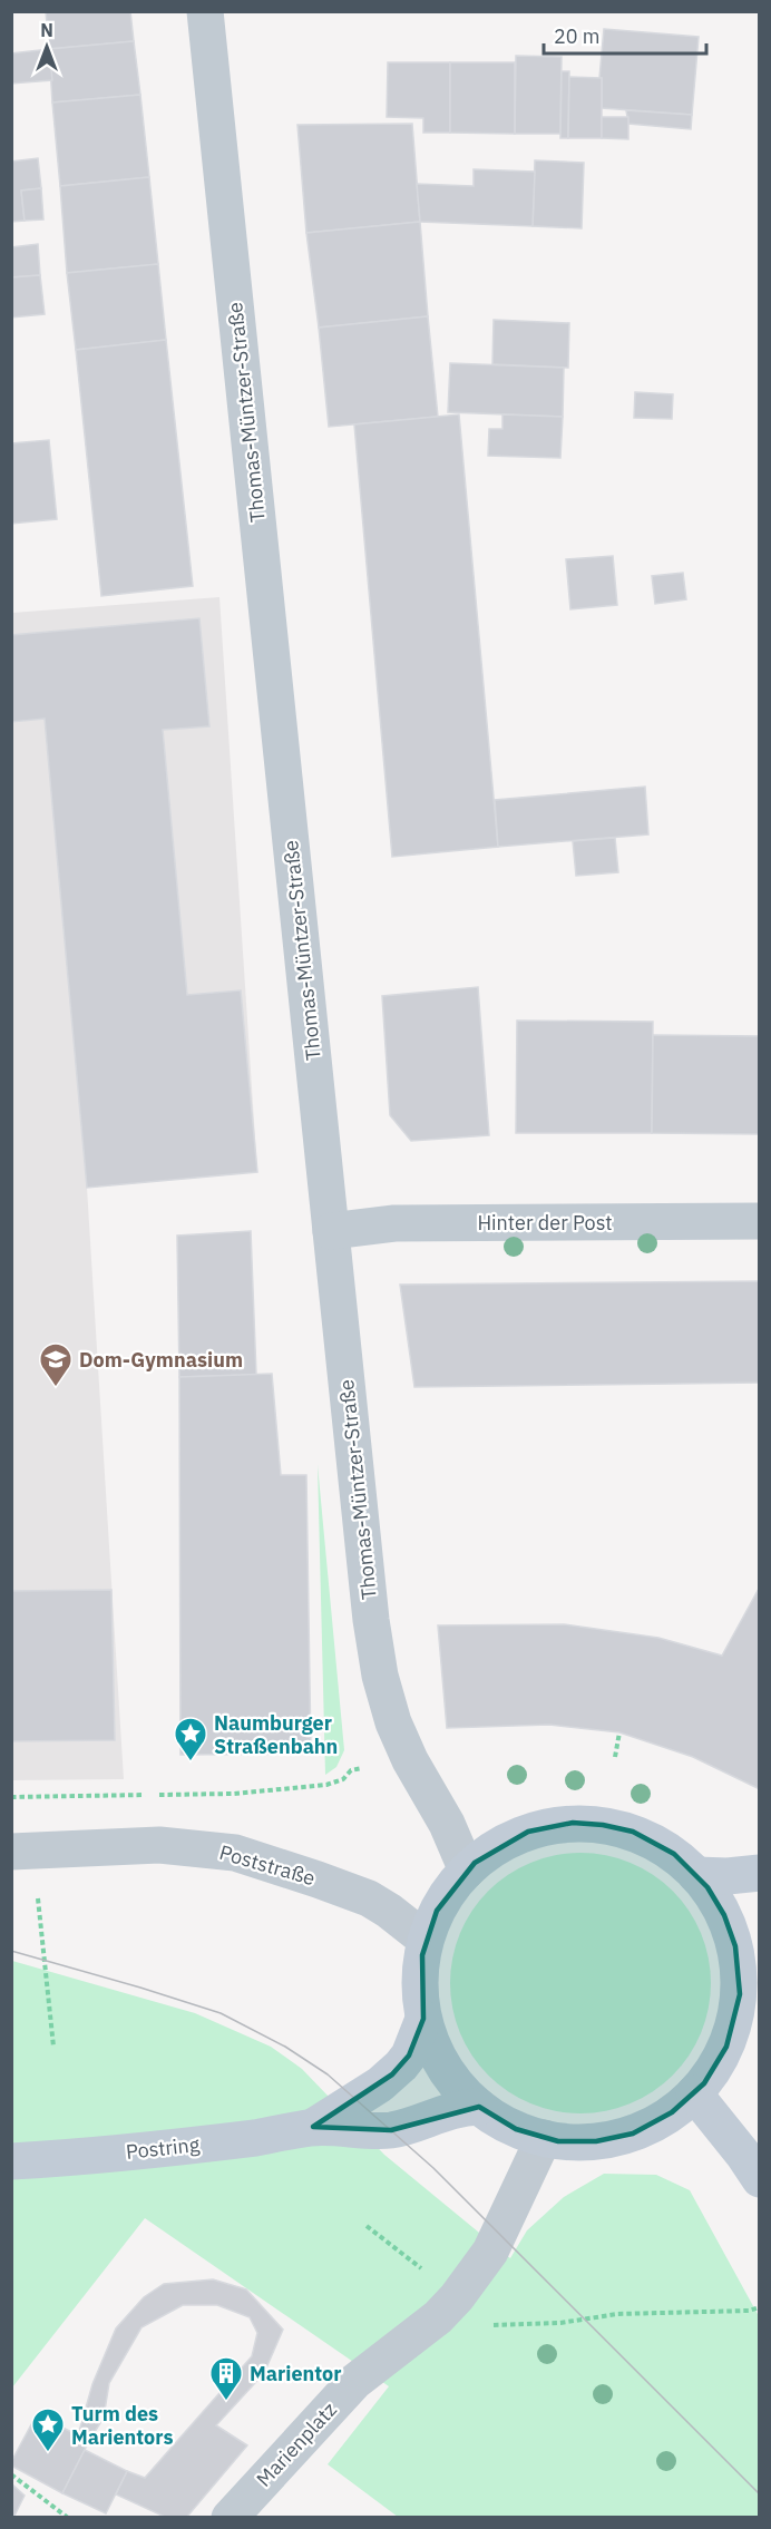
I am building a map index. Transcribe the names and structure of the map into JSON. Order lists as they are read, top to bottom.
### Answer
{
  "streets": {
    "main road": ["Postring"],
    "street": [
      "Thomas-Müntzer-Straße",
      "Hinter der Post",
      "Poststraße",
      "Marienplatz"
    ]
  },
  "crossings": [
    ["Thomas-Müntzer-Straße", "Hinter der Post"]
  ],
  "places": {
    "school or university": ["Dom-Gymnasium"],
    "place": ["Naumburger Straßenbahn", "Turm des Marientors"],
    "building": ["Marientor"]
  },
  "scale_bar": "20 m",
  "north": "top"
}
